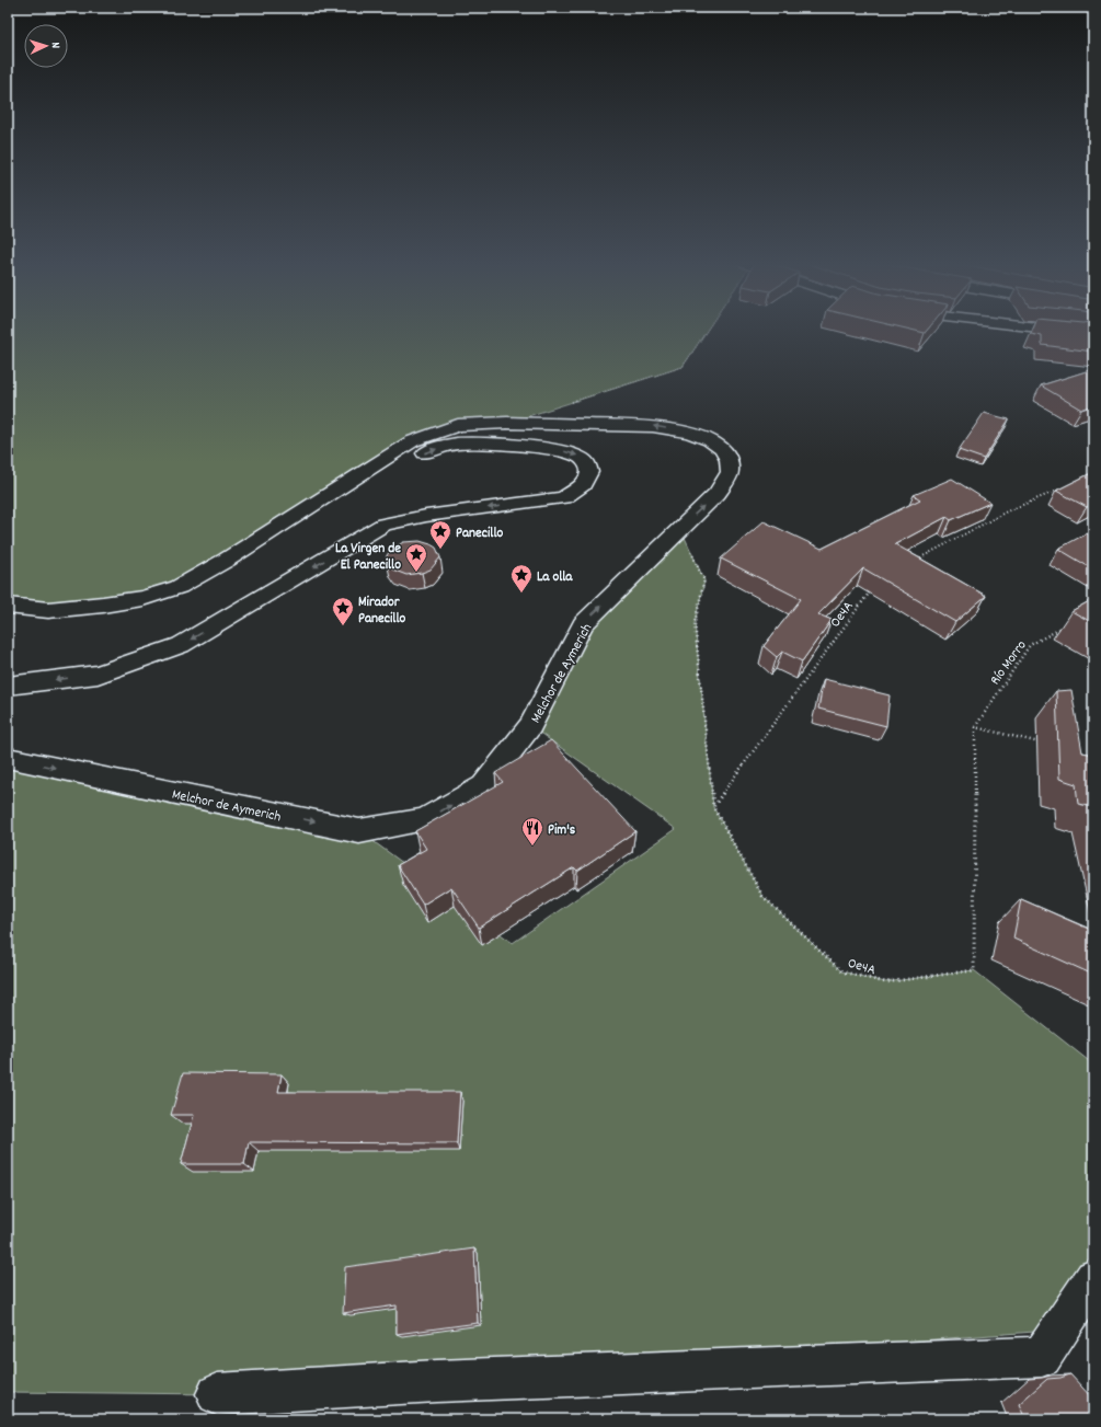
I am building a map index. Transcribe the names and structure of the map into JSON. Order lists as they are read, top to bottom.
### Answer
{
  "streets": {
    "street": ["Melchor de Aymerich"],
    "path": ["Oe4A", "Río Morro"]
  },
  "crossings": [
    ["Oe4A", "Río Morro"]
  ],
  "places": {
    "place": [
      "Panecillo",
      "La Virgen de El Panecillo",
      "La olla",
      "Mirador Panecillo"
    ],
    "restaurant": ["Pim's"]
  },
  "north": "right"
}
